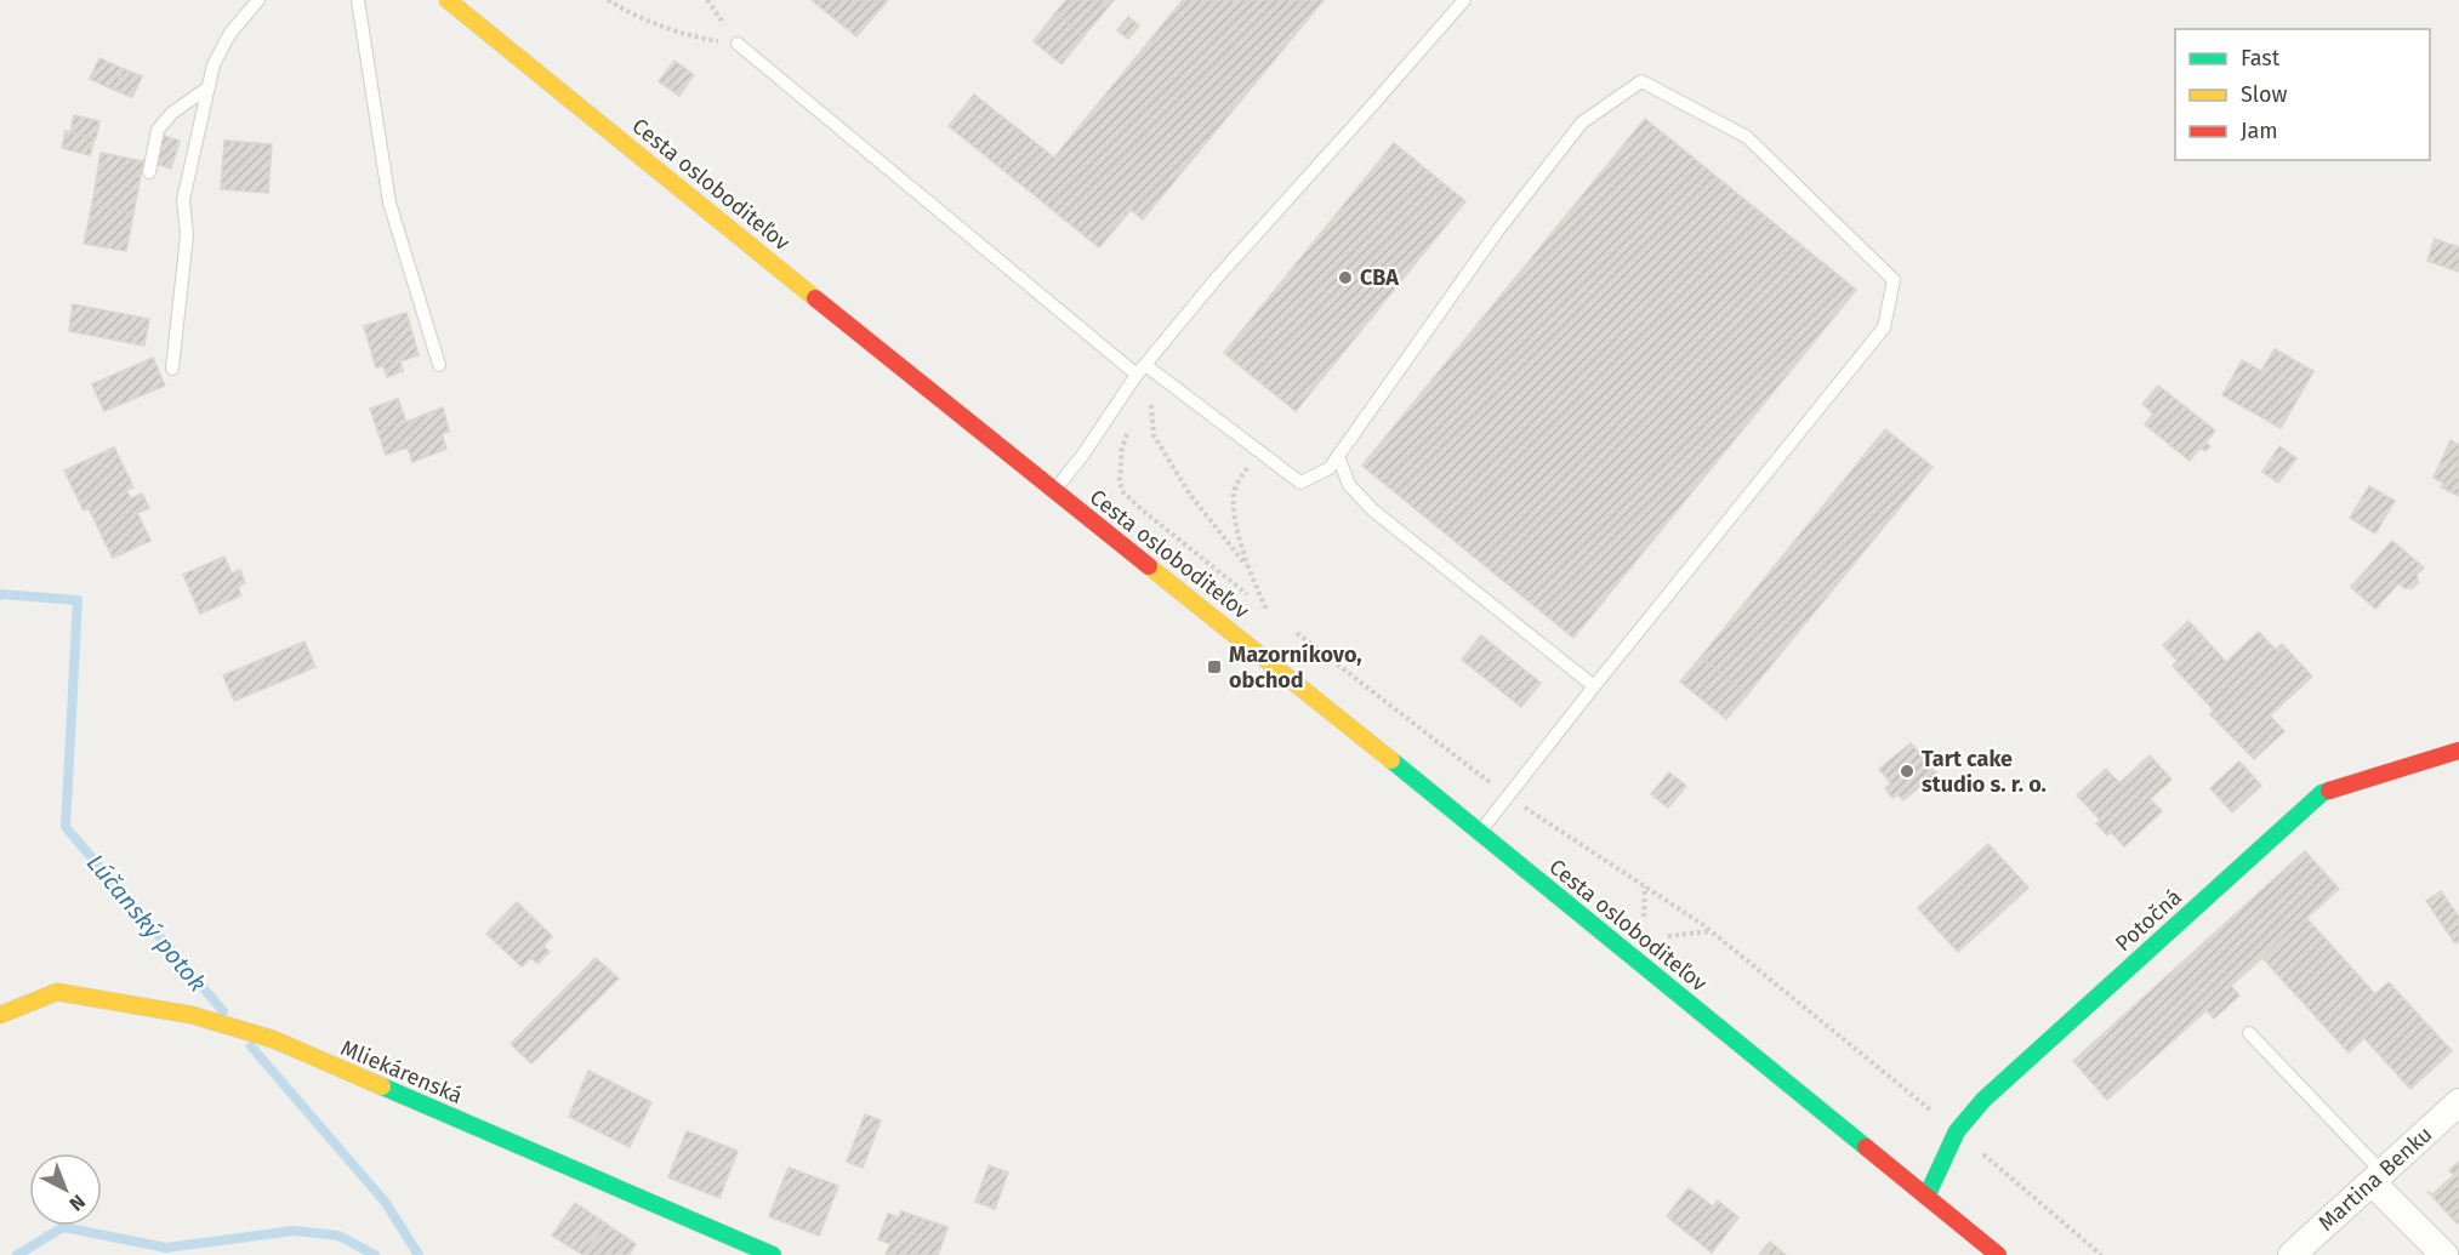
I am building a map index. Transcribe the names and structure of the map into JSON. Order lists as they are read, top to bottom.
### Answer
{
  "streets": {
    "main road": ["Cesta osloboditeľov", "Potočná", "Mliekárenská"],
    "street": ["Martina Benku"]
  },
  "crossings": [
    ["Cesta osloboditeľov", "Potočná"]
  ],
  "water": ["Lúčanský potok"],
  "places": {
    "other": ["CBA", "Tart cake studio s. r. o."],
    "transit": ["Mazorníkovo, obchod"]
  },
  "legend": ["Fast", "Slow", "Jam"],
  "north": "bottom right"
}
